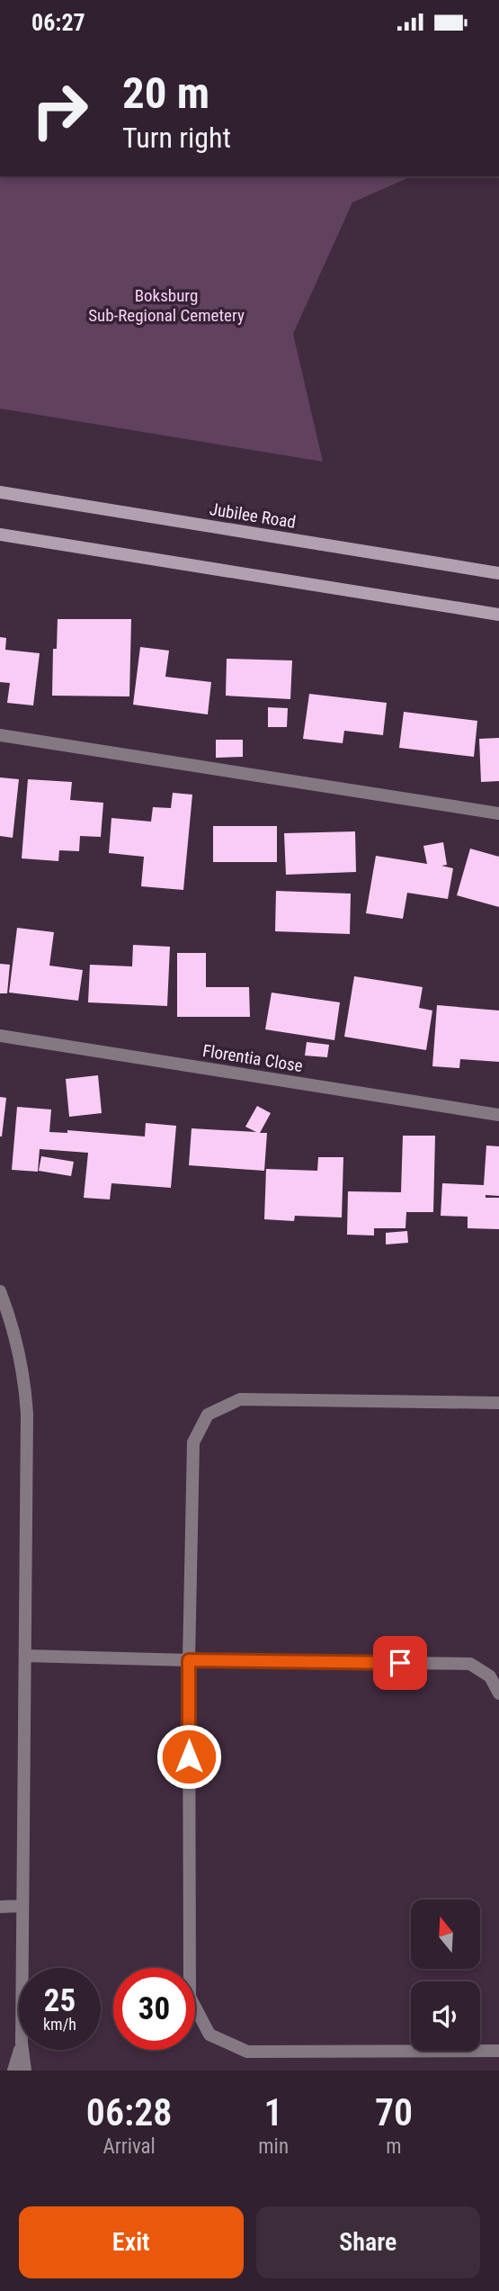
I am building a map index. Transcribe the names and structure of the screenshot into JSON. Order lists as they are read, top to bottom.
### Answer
{
  "streets": {
    "main road": ["Jubilee Road"],
    "street": ["Florentia Close"]
  },
  "parks": ["Boksburg Sub-Regional Cemetery"],
  "north": "top",
  "page": {
    "status": "06:27",
    "turn": ["20 m", "Turn right"],
    "speed": "25 km/h",
    "limit": "30",
    "eta": [
      "06:28",
      "Arrival",
      "1",
      "min",
      "70",
      "m"
    ],
    "buttons": ["Exit", "Share"]
  }
}
